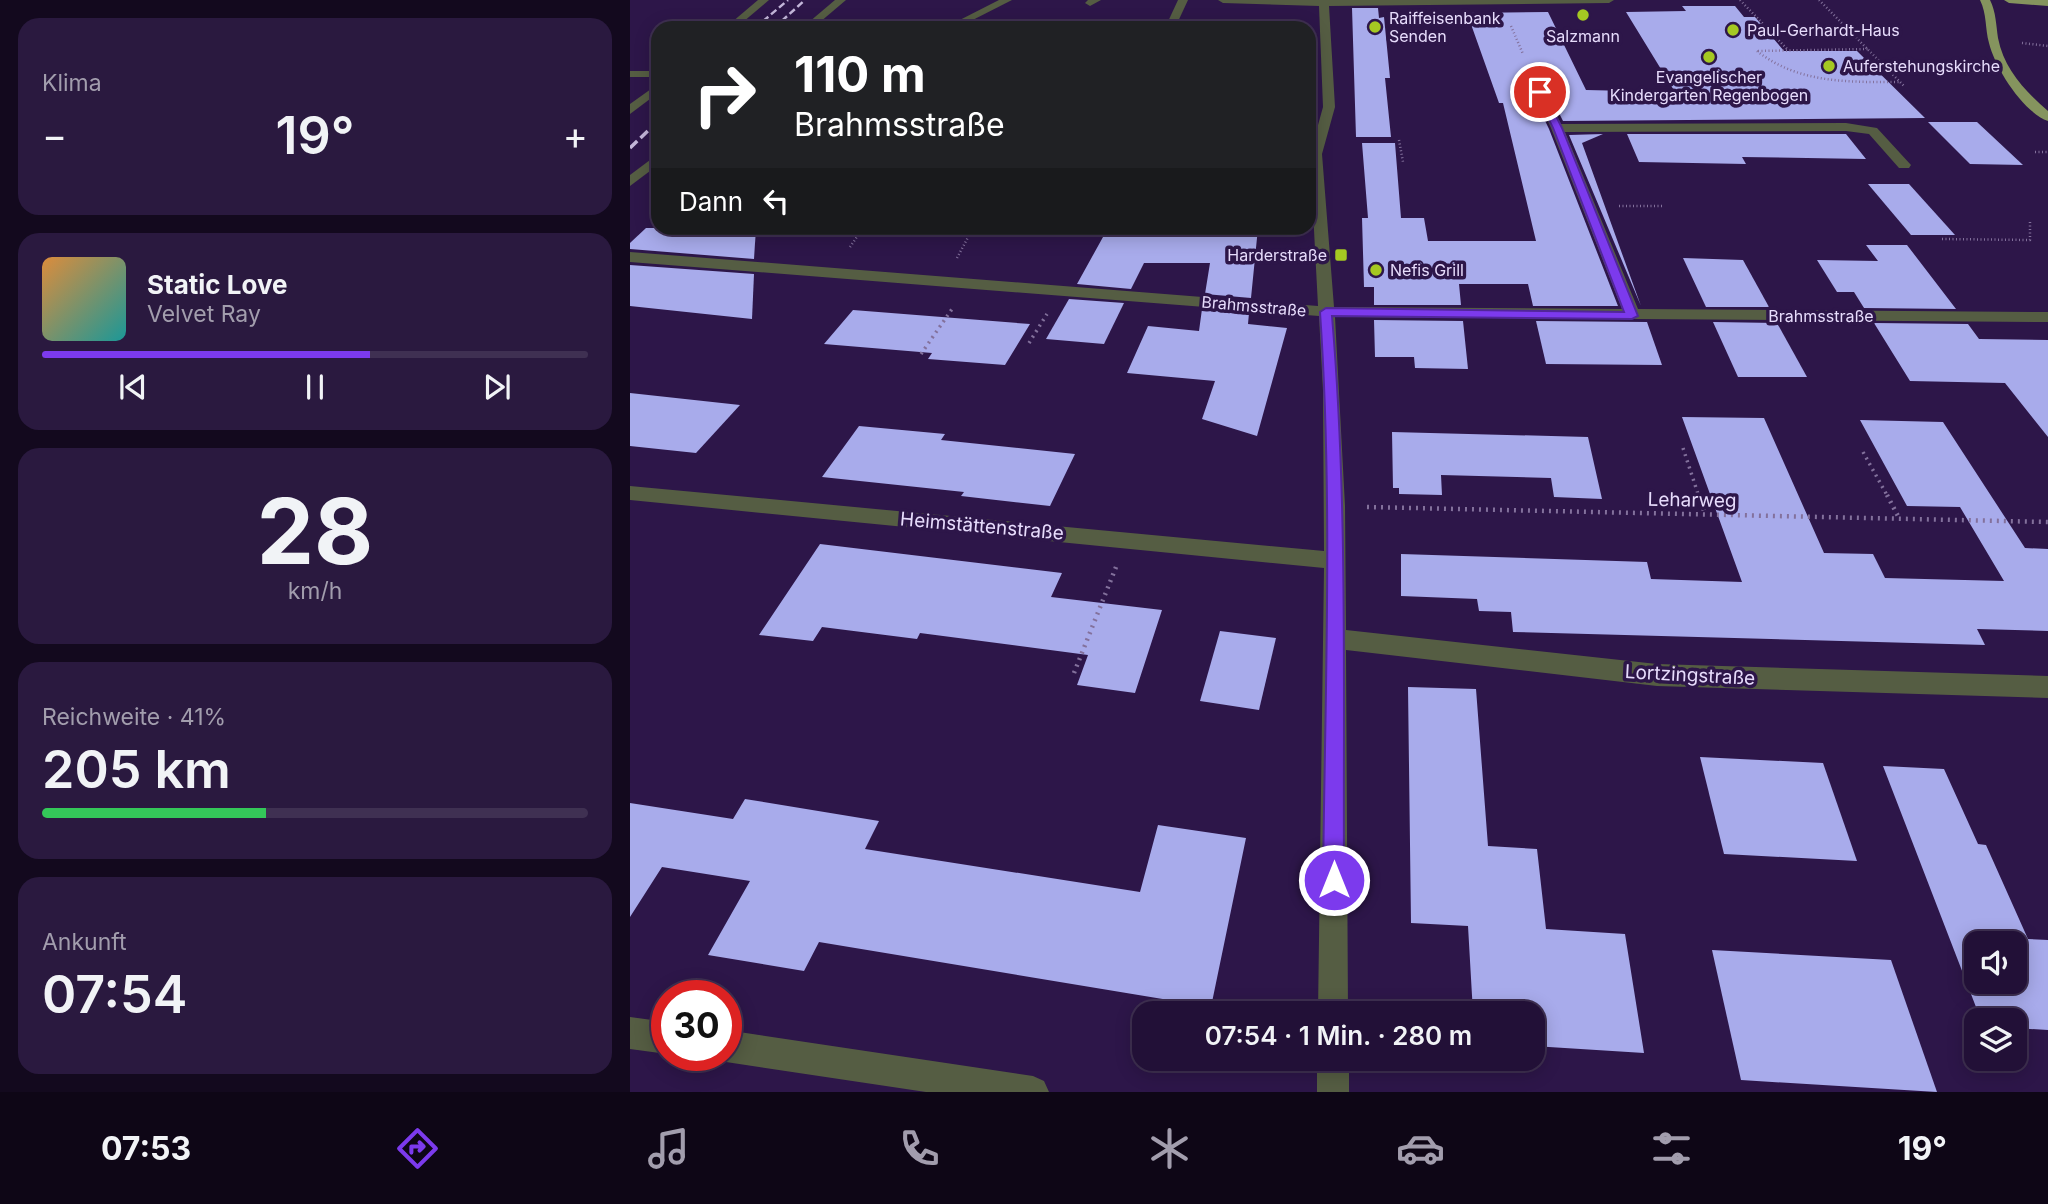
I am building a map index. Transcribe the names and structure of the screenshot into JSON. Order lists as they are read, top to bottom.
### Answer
{
  "streets": {
    "street": ["Brahmsstraße", "Heimstättenstraße", "Lortzingstraße"],
    "path": ["Leharweg"]
  },
  "places": {
    "other": [
      "Salzmann",
      "Raiffeisenbank Senden",
      "Paul-Gerhardt-Haus",
      "Evangelischer Kindergarten Regenbogen",
      "Auferstehungskirche",
      "Nefis Grill"
    ],
    "transit": ["Harderstraße"]
  },
  "page": {
    "tile": [
      "Klima",
      ["28", "km/h"],
      ["Reichweite · 41%", "205 km"],
      ["Ankunft", "07:54"]
    ],
    "turn": ["110 m", "Brahmsstraße"],
    "heat": ["−", "19°", "+"],
    "then": "Dann",
    "song": ["Static Love", "Velvet Ray"],
    "limit": "30",
    "trip": "07:54 · 1 Min. · 280 m",
    "tabs": ["07:53", "19°"]
  }
}
